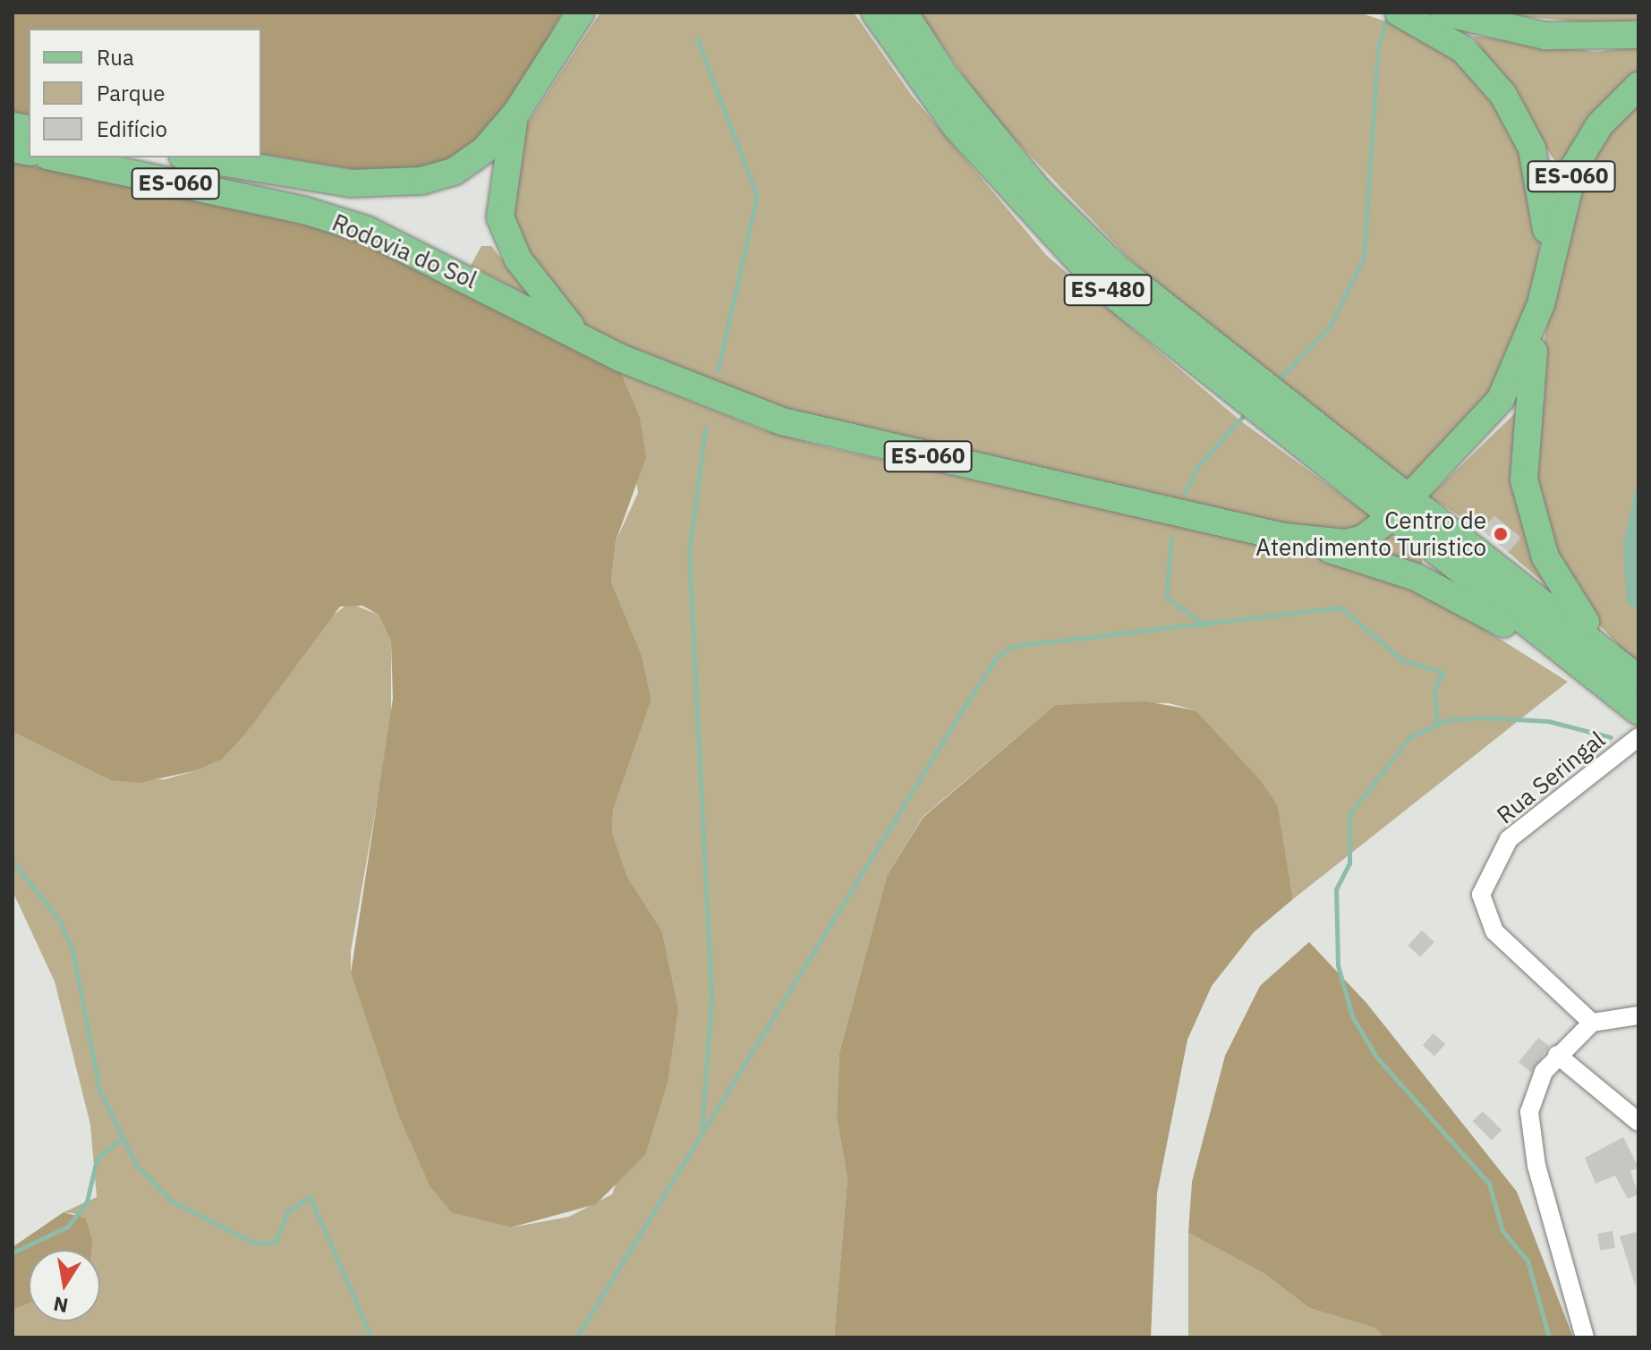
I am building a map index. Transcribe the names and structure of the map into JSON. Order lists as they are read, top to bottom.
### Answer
{
  "streets": {
    "main road": ["ES-060", "Rodovia do Sol", "ES-480"],
    "street": ["Rua Seringal"]
  },
  "crossings": [
    ["ES-060", "Rodovia do Sol"],
    ["ES-060", "ES-480"]
  ],
  "places": ["Centro de Atendimento Turistico"],
  "legend": ["Rua", "Parque", "Edifício"],
  "north": "bottom"
}
